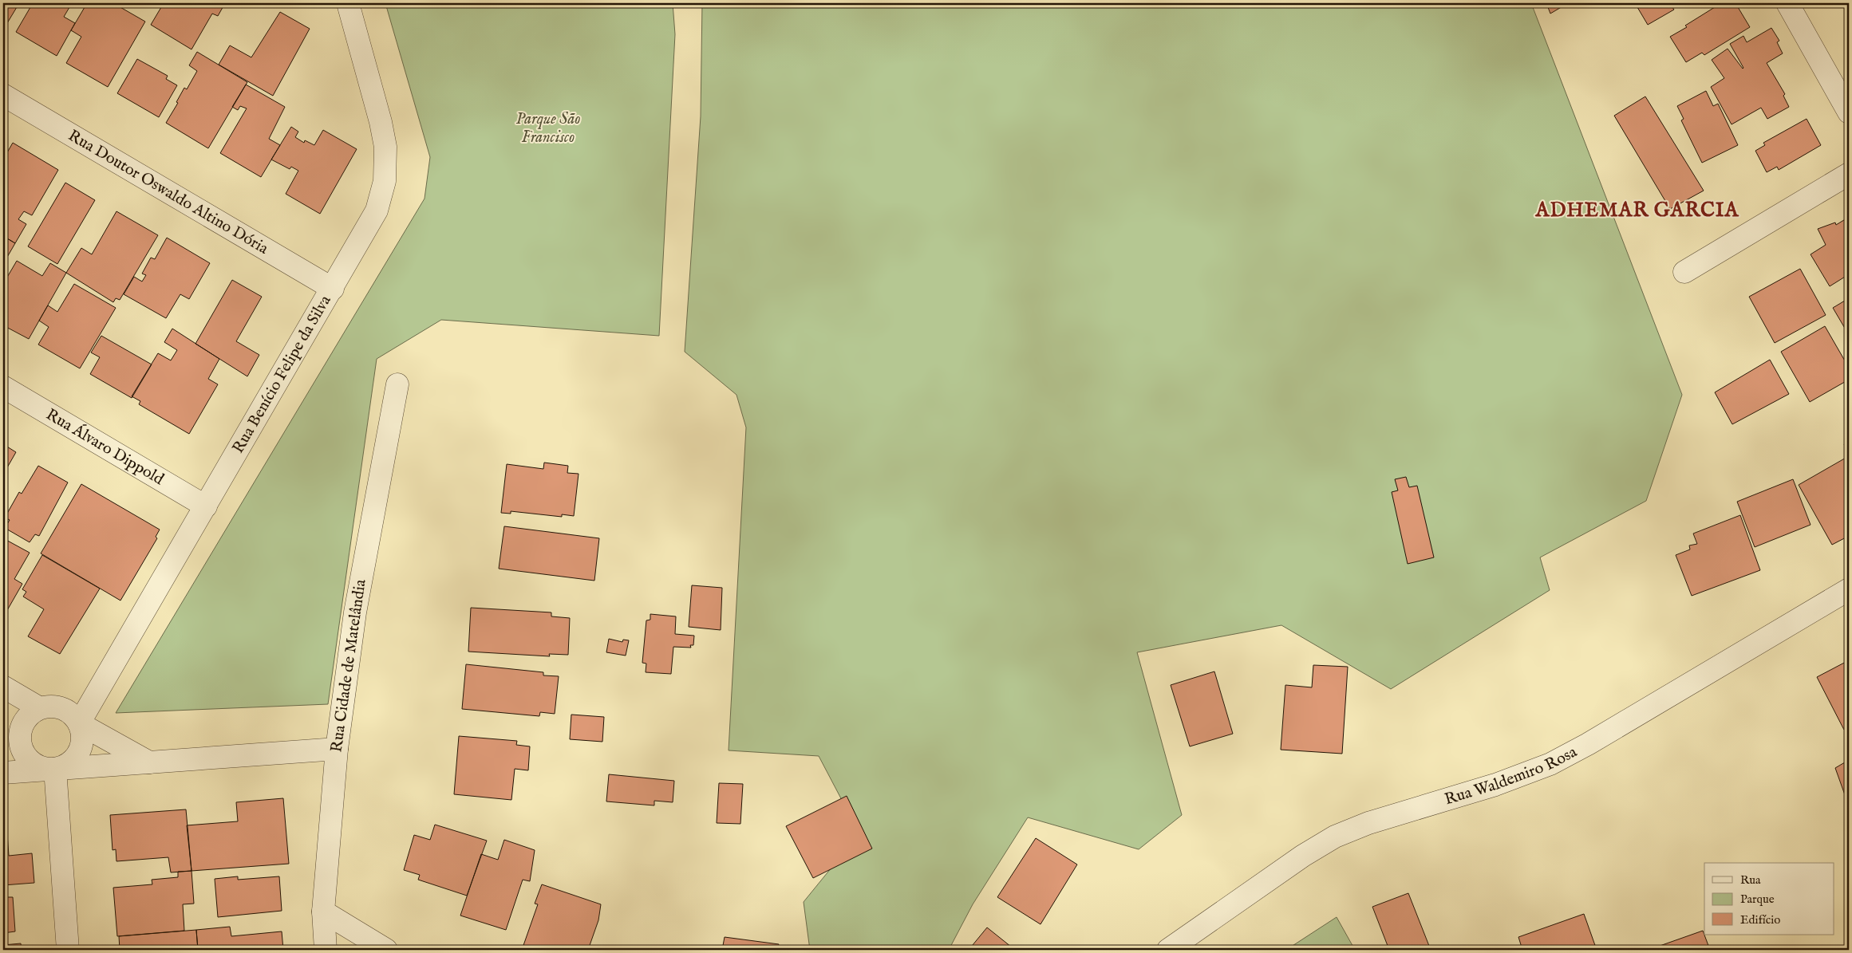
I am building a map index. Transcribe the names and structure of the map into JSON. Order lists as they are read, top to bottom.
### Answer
{
  "streets": {
    "street": [
      "Rua Doutor Oswaldo Altino Dória",
      "Rua Benício Felipe da Silva",
      "Rua Álvaro Dippold",
      "Rua Cidade de Matelândia",
      "Rua Waldemiro Rosa"
    ]
  },
  "crossings": [
    ["Rua Doutor Oswaldo Altino Dória", "Rua Benício Felipe da Silva"],
    ["Rua Benício Felipe da Silva", "Rua Álvaro Dippold"]
  ],
  "districts": ["ADHEMAR GARCIA"],
  "parks": ["Parque São Francisco"],
  "legend": ["Rua", "Parque", "Edifício"]
}
